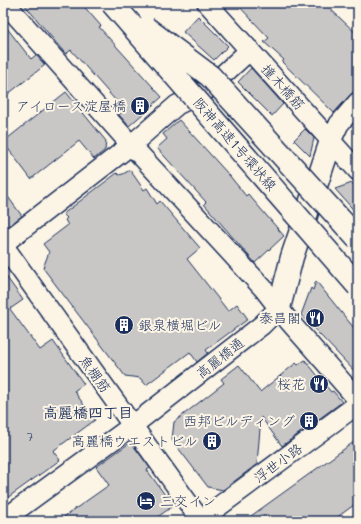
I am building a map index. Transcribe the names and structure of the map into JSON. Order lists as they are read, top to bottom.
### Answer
{
  "streets": {
    "main road": ["阪神高速1号環状線"],
    "street": [
      "撞木橋筋",
      "高麗橋通",
      "魚棚筋",
      "浮世小路"
    ]
  },
  "crossings": [
    ["高麗橋通", "魚棚筋"],
    ["魚棚筋", "浮世小路"]
  ],
  "districts": ["高麗橋四丁目"],
  "places": {
    "building": [
      "アイロース淀屋橋",
      "銀泉横堀ビル",
      "西邦ビルディング",
      "高麗橋ウエストビル"
    ],
    "restaurant": ["泰昌閣", "桜花"],
    "hotel": ["三交イン"]
  },
  "house_numbers": ["7"]
}
